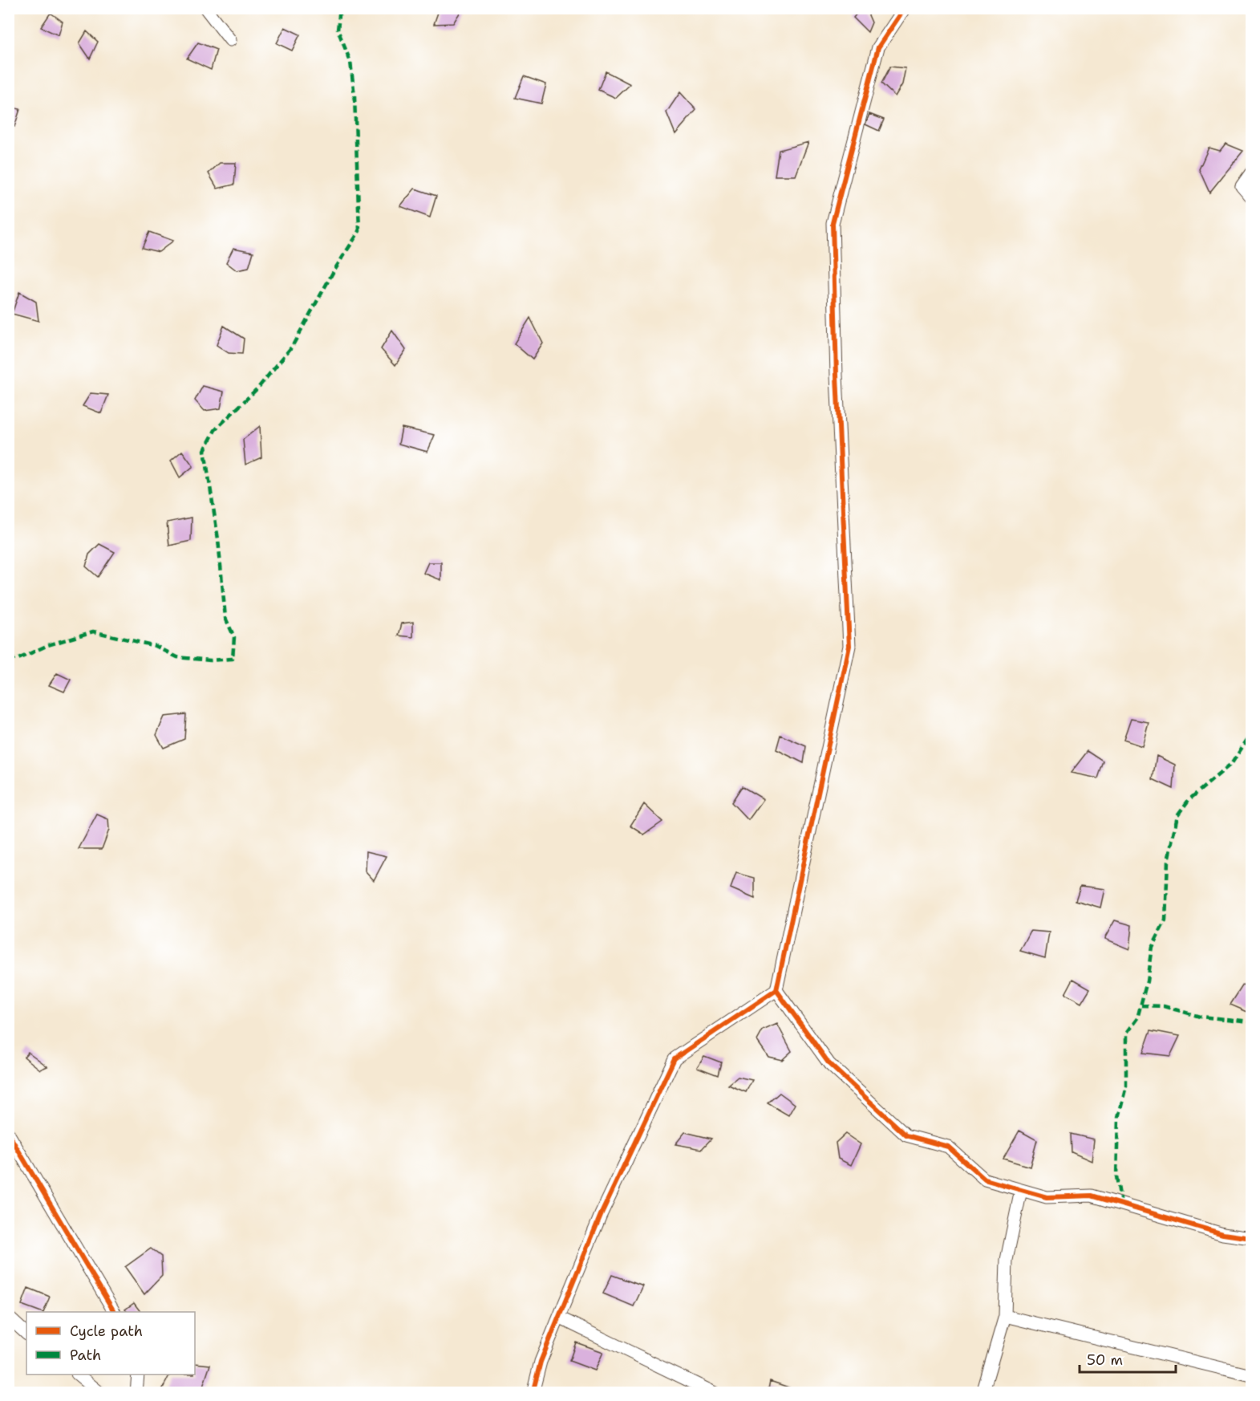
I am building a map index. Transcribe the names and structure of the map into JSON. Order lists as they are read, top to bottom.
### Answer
{
  "legend": ["Cycle path", "Path"],
  "scale_bar": "50 m"
}
